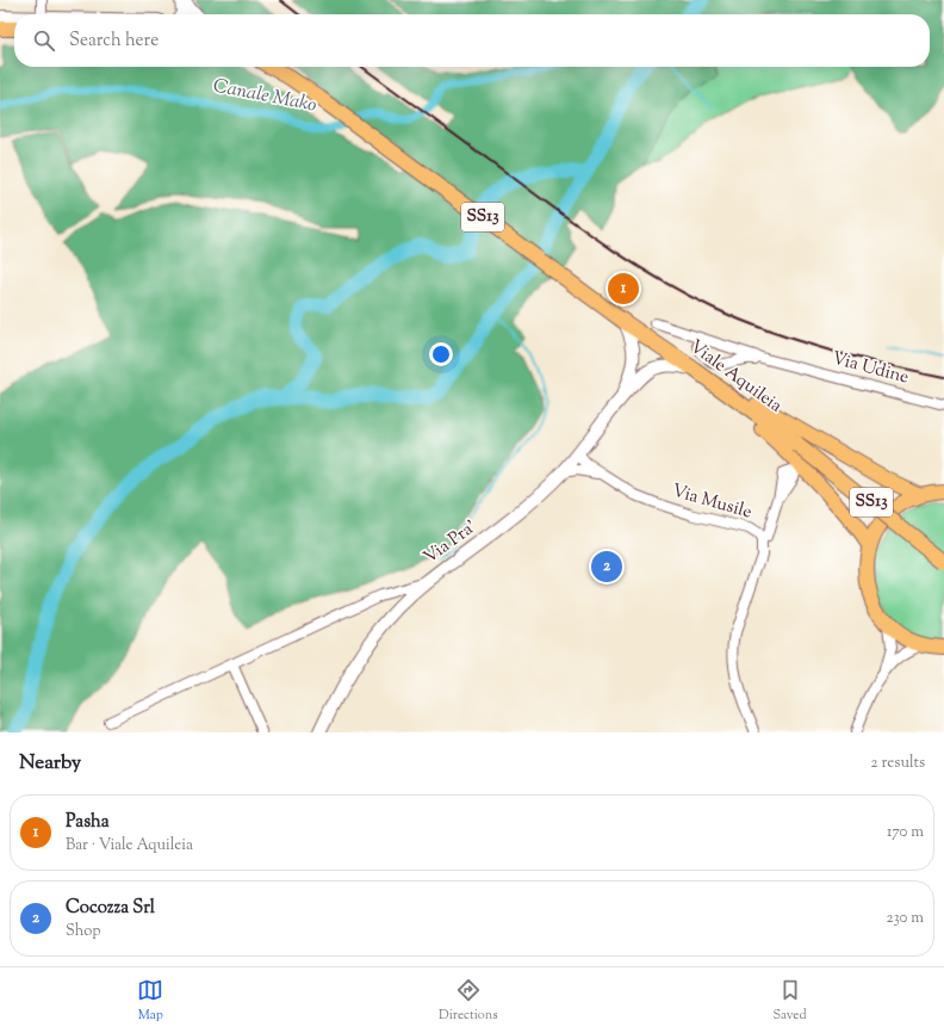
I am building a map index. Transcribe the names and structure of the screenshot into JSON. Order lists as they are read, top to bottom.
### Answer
{
  "streets": {
    "main road": ["SS13", "Viale Aquileia"],
    "street": ["Via Udine", "Via Musile", "Via Pra'"]
  },
  "crossings": [
    ["Viale Aquileia", "Via Pra'"],
    ["Via Musile", "Via Pra'"]
  ],
  "water": ["Canale Mako"],
  "page": {
    "search": "Search here",
    "pins": ["1", "2"],
    "heading": ["Nearby", "2 results"],
    "list": [
      {
        "mark": "1",
        "name": "Pasha",
        "note": "Bar · Viale Aquileia",
        "value": "170 m"
      },
      {
        "mark": "2",
        "name": "Cocozza Srl",
        "note": "Shop",
        "value": "230 m"
      }
    ],
    "nav": ["Map", "Directions", "Saved"]
  }
}
